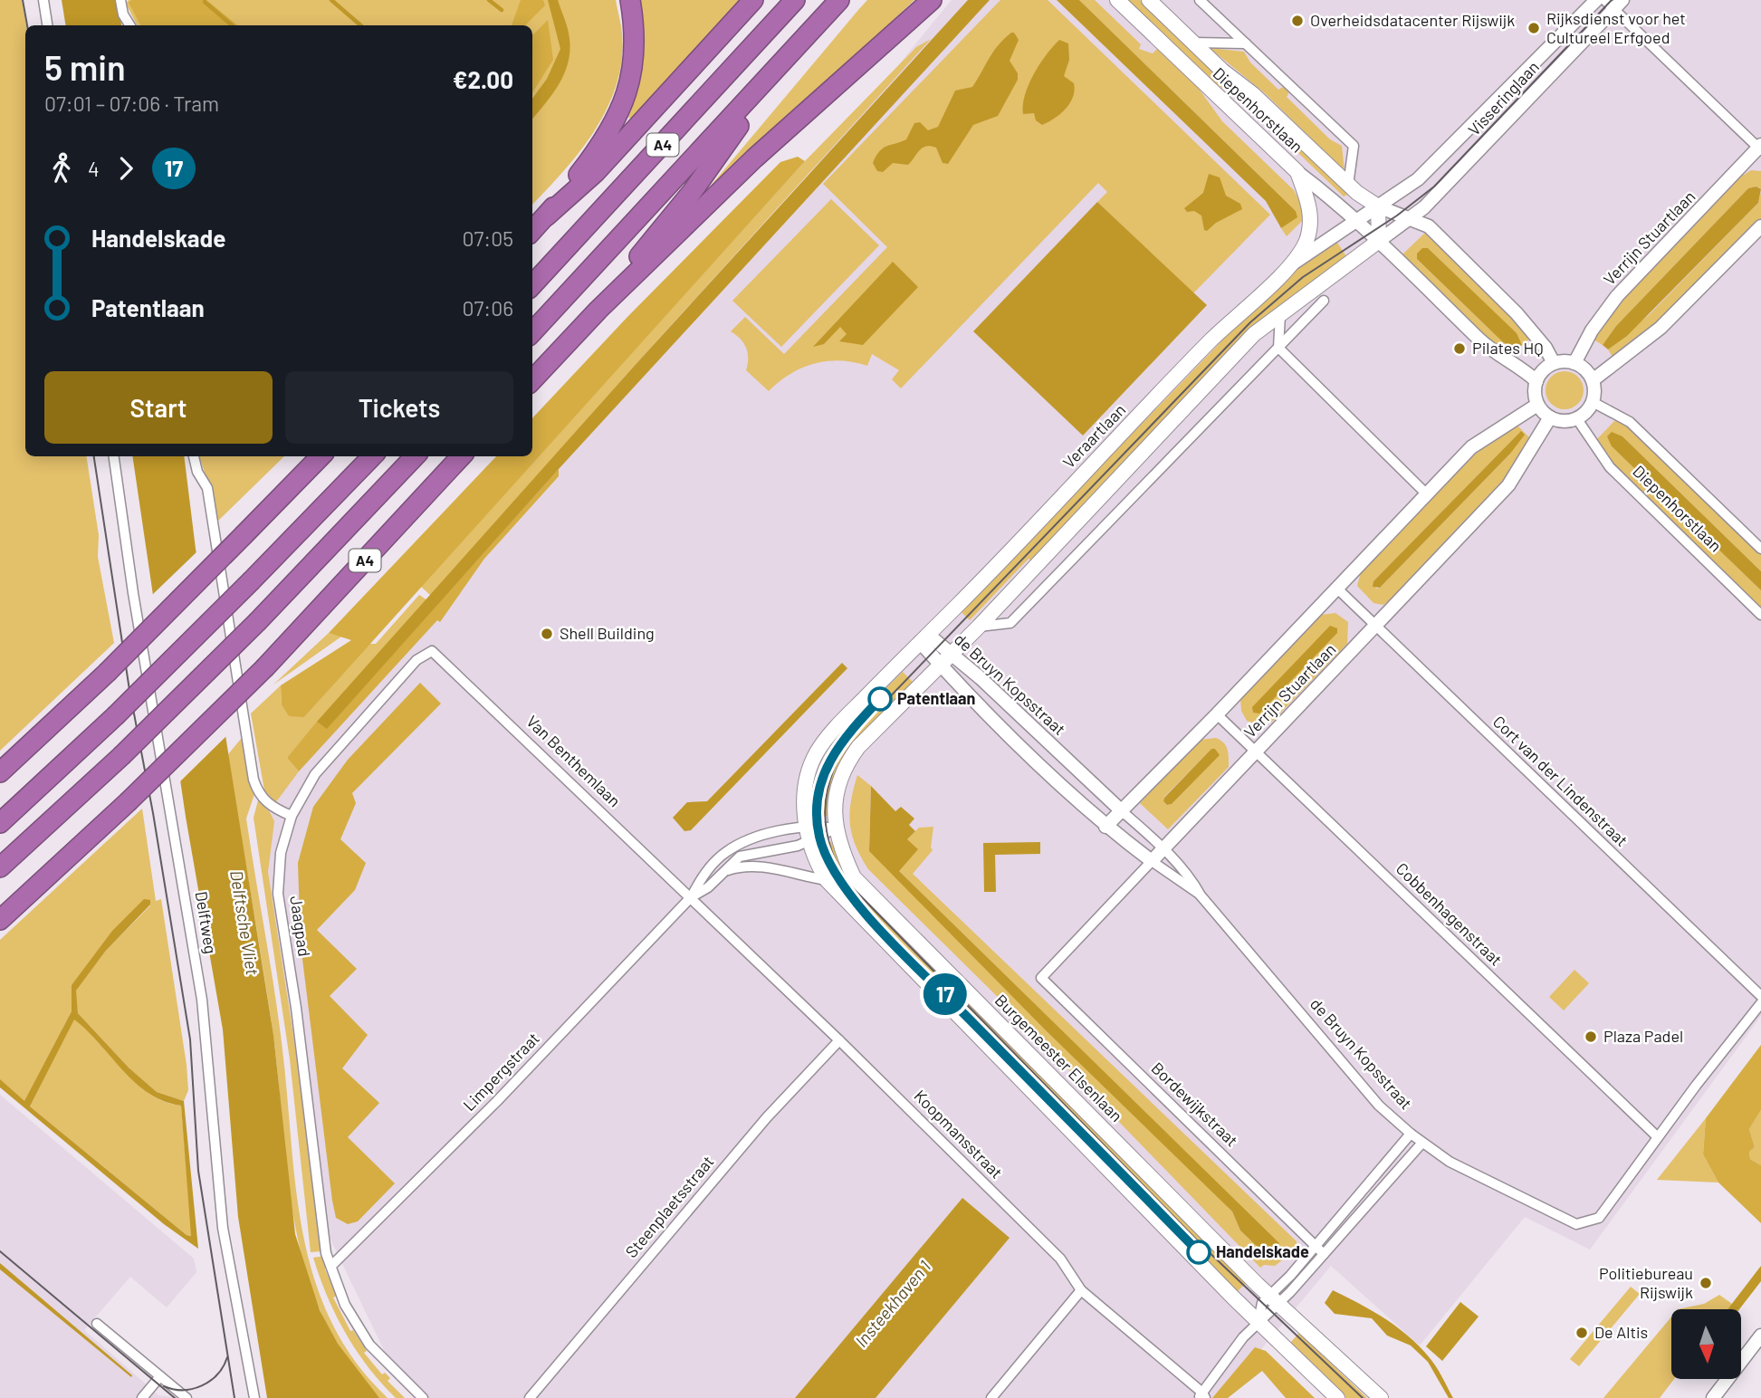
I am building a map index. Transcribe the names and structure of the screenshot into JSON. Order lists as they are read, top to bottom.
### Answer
{
  "streets": {
    "highway": ["A4"],
    "main road": ["Diepenhorstlaan", "Veraartlaan", "Burgemeester Elsenlaan"],
    "street": [
      "Visseringlaan",
      "Verrijn Stuartlaan",
      "de Bruyn Kopsstraat",
      "Van Benthemlaan",
      "Cort van der Lindenstraat",
      "Cobbenhagenstraat",
      "Delftweg",
      "Jaagpad",
      "Limpergstraat",
      "Bordewijkstraat",
      "Koopmansstraat",
      "Steenplaetsstraat"
    ]
  },
  "crossings": [
    ["Visseringlaan", "Diepenhorstlaan"],
    ["Visseringlaan", "Veraartlaan"],
    ["Diepenhorstlaan", "Verrijn Stuartlaan"],
    ["Diepenhorstlaan", "Veraartlaan"],
    ["Verrijn Stuartlaan", "de Bruyn Kopsstraat"],
    ["Verrijn Stuartlaan", "Cort van der Lindenstraat"],
    ["Verrijn Stuartlaan", "Cobbenhagenstraat"],
    ["Verrijn Stuartlaan", "Bordewijkstraat"],
    ["Veraartlaan", "de Bruyn Kopsstraat"],
    ["de Bruyn Kopsstraat", "Cobbenhagenstraat"],
    ["de Bruyn Kopsstraat", "Burgemeester Elsenlaan"],
    ["Van Benthemlaan", "Jaagpad"],
    ["Van Benthemlaan", "Limpergstraat"],
    ["Van Benthemlaan", "Koopmansstraat"],
    ["Jaagpad", "Limpergstraat"],
    ["Burgemeester Elsenlaan", "Limpergstraat"],
    ["Limpergstraat", "Koopmansstraat"],
    ["Koopmansstraat", "Steenplaetsstraat"]
  ],
  "water": ["Delftsche Vliet", "Insteekhaven 1"],
  "places": [
    "Overheidsdatacenter Rijswijk",
    "Rijksdienst voor het Cultureel Erfgoed",
    "Pilates HQ",
    "Shell Building",
    "Patentlaan",
    "Plaza Padel",
    "Handelskade",
    "Politiebureau Rijswijk",
    "De Altis"
  ],
  "lines": ["tram line 17"],
  "north": "bottom",
  "page": {
    "on_map": "17",
    "heading": ["5 min", "07:01 – 07:06 · Tram", "€2.00"],
    "legs": ["4", "17"],
    "list": [
      {
        "name": "Handelskade",
        "value": "07:05"
      },
      {
        "name": "Patentlaan",
        "value": "07:06"
      }
    ],
    "buttons": ["Start", "Tickets"]
  }
}
